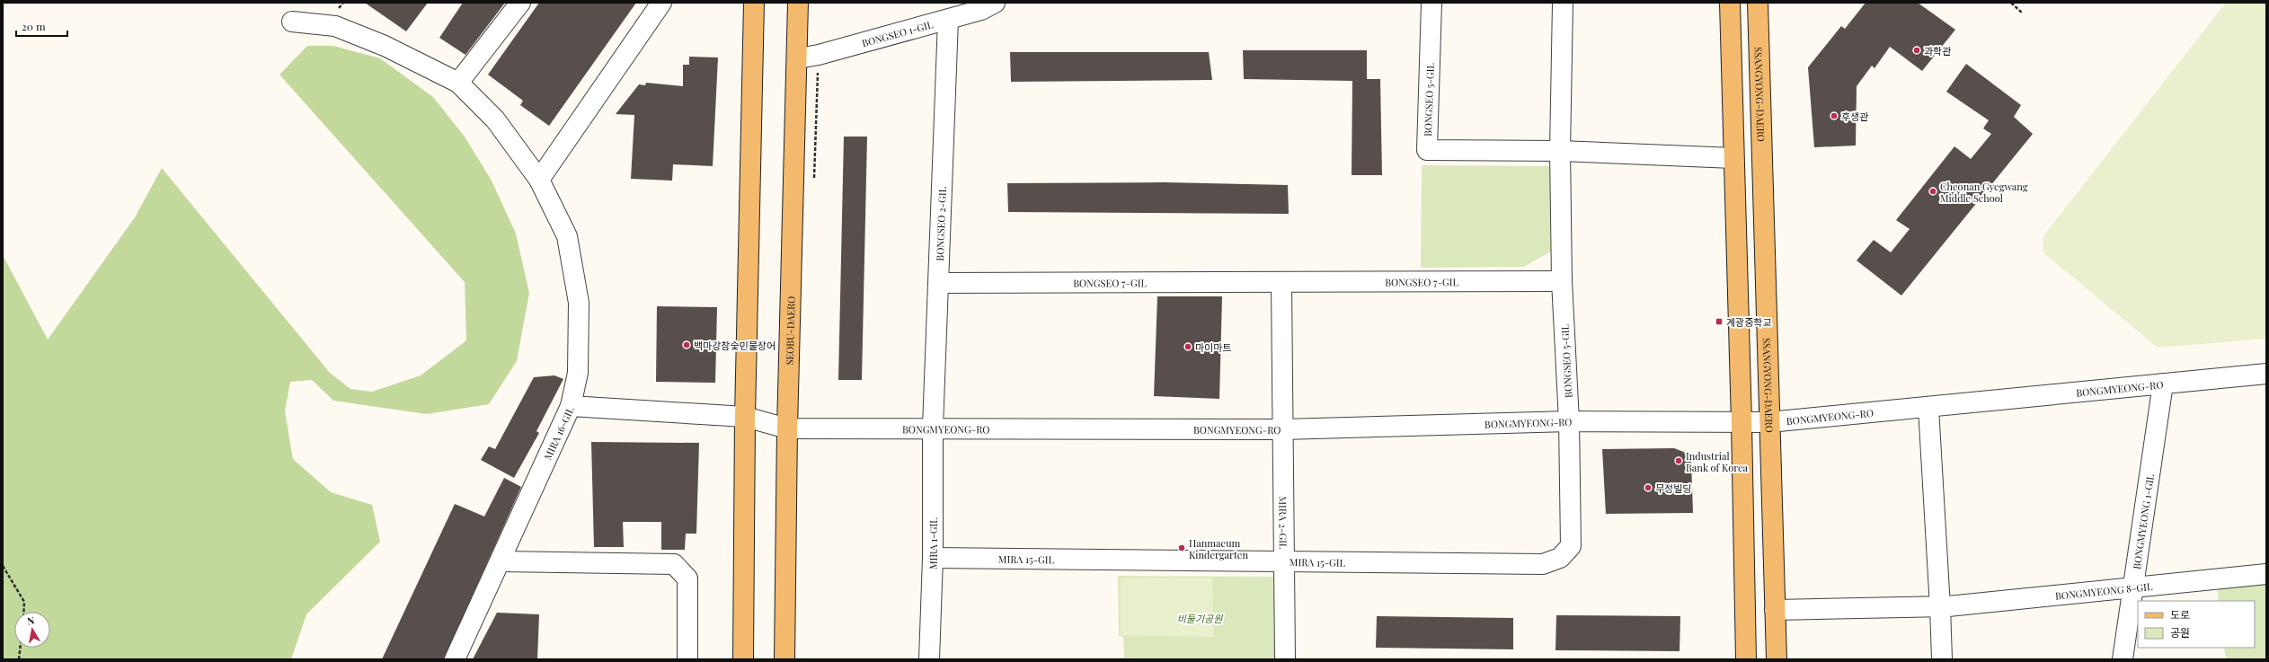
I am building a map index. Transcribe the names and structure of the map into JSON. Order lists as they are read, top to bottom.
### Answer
{
  "streets": {
    "main road": ["SSANGYONG-DAERO", "SEOBU-DAERO"],
    "street": [
      "BONGSEO 1-GIL",
      "BONGSEO 5-GIL",
      "BONGSEO 2-GIL",
      "BONGSEO 7-GIL",
      "BONGMYEONG-RO",
      "MIRA 16-GIL",
      "BONGMYEONG 1-GIL",
      "MIRA 2-GIL",
      "MIRA 1-GIL",
      "MIRA 15-GIL",
      "BONGMYEONG 8-GIL"
    ]
  },
  "crossings": [
    ["BONGSEO 1-GIL", "BONGSEO 2-GIL"],
    ["BONGSEO 1-GIL", "SEOBU-DAERO"],
    ["SSANGYONG-DAERO", "BONGMYEONG-RO"],
    ["SSANGYONG-DAERO", "BONGMYEONG 8-GIL"],
    ["BONGSEO 5-GIL", "BONGSEO 7-GIL"],
    ["BONGSEO 5-GIL", "BONGMYEONG-RO"],
    ["BONGSEO 5-GIL", "MIRA 15-GIL"],
    ["BONGSEO 2-GIL", "BONGSEO 7-GIL"],
    ["BONGSEO 2-GIL", "BONGMYEONG-RO"],
    ["BONGSEO 2-GIL", "MIRA 1-GIL"],
    ["SEOBU-DAERO", "BONGMYEONG-RO"],
    ["SEOBU-DAERO", "MIRA 16-GIL"],
    ["BONGMYEONG-RO", "MIRA 16-GIL"],
    ["BONGMYEONG-RO", "BONGMYEONG 1-GIL"],
    ["BONGMYEONG-RO", "MIRA 2-GIL"],
    ["BONGMYEONG-RO", "MIRA 1-GIL"],
    ["BONGMYEONG-RO", "MIRA 15-GIL"],
    ["BONGMYEONG 1-GIL", "BONGMYEONG 8-GIL"],
    ["MIRA 2-GIL", "MIRA 15-GIL"],
    ["MIRA 1-GIL", "MIRA 15-GIL"]
  ],
  "parks": ["비둘기공원"],
  "places": {
    "other": [
      "과학관",
      "후생관",
      "Cheonan Gyegwang Middle School",
      "백마강참숯민물장어",
      "마이마트",
      "Industrial Bank of Korea",
      "무정빌딩",
      "Hanmaeum Kindergarten"
    ],
    "transit": ["계광중학교"]
  },
  "legend": ["도로", "공원"],
  "scale_bar": "20 m",
  "north": "top"
}
